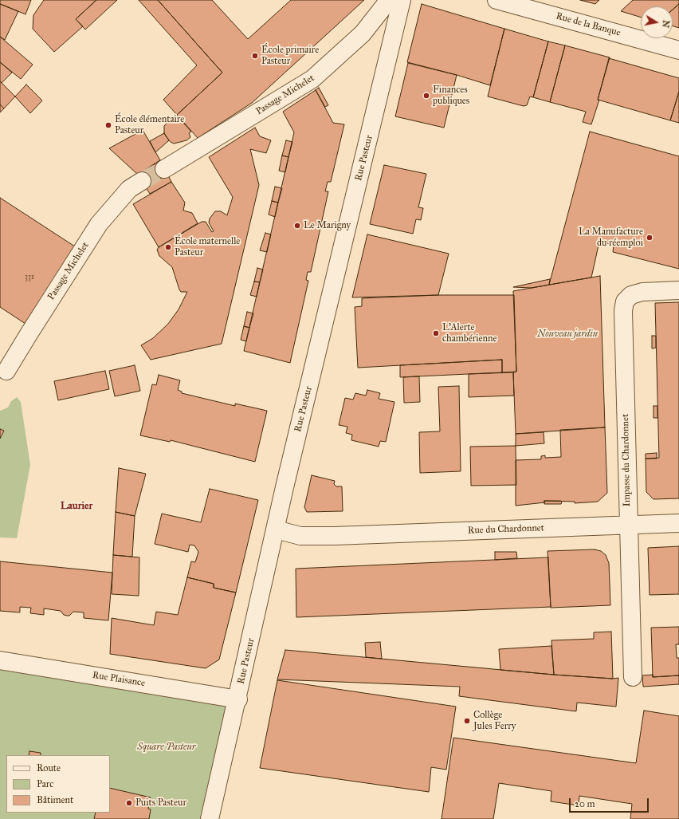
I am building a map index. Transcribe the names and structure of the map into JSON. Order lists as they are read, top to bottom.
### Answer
{
  "streets": {
    "street": [
      "Rue de la Banque",
      "Passage Michelet",
      "Rue Pasteur",
      "Impasse du Chardonnet",
      "Rue du Chardonnet",
      "Rue Plaisance"
    ]
  },
  "crossings": [
    ["Rue Pasteur", "Rue du Chardonnet"],
    ["Rue Pasteur", "Rue Plaisance"],
    ["Impasse du Chardonnet", "Rue du Chardonnet"]
  ],
  "districts": ["Laurier"],
  "parks": ["Nouveau jardin", "Square Pasteur"],
  "places": [
    "École primaire Pasteur",
    "Finances publiques",
    "École élémentaire Pasteur",
    "Le Marigny",
    "La Manufacture du réemploi",
    "École maternelle Pasteur",
    "L'Alerte chambérienne",
    "Collège Jules Ferry",
    "Puits Pasteur"
  ],
  "house_numbers": ["331"],
  "legend": ["Route", "Parc", "Bâtiment"],
  "scale_bar": "20 m",
  "north": "right"
}
